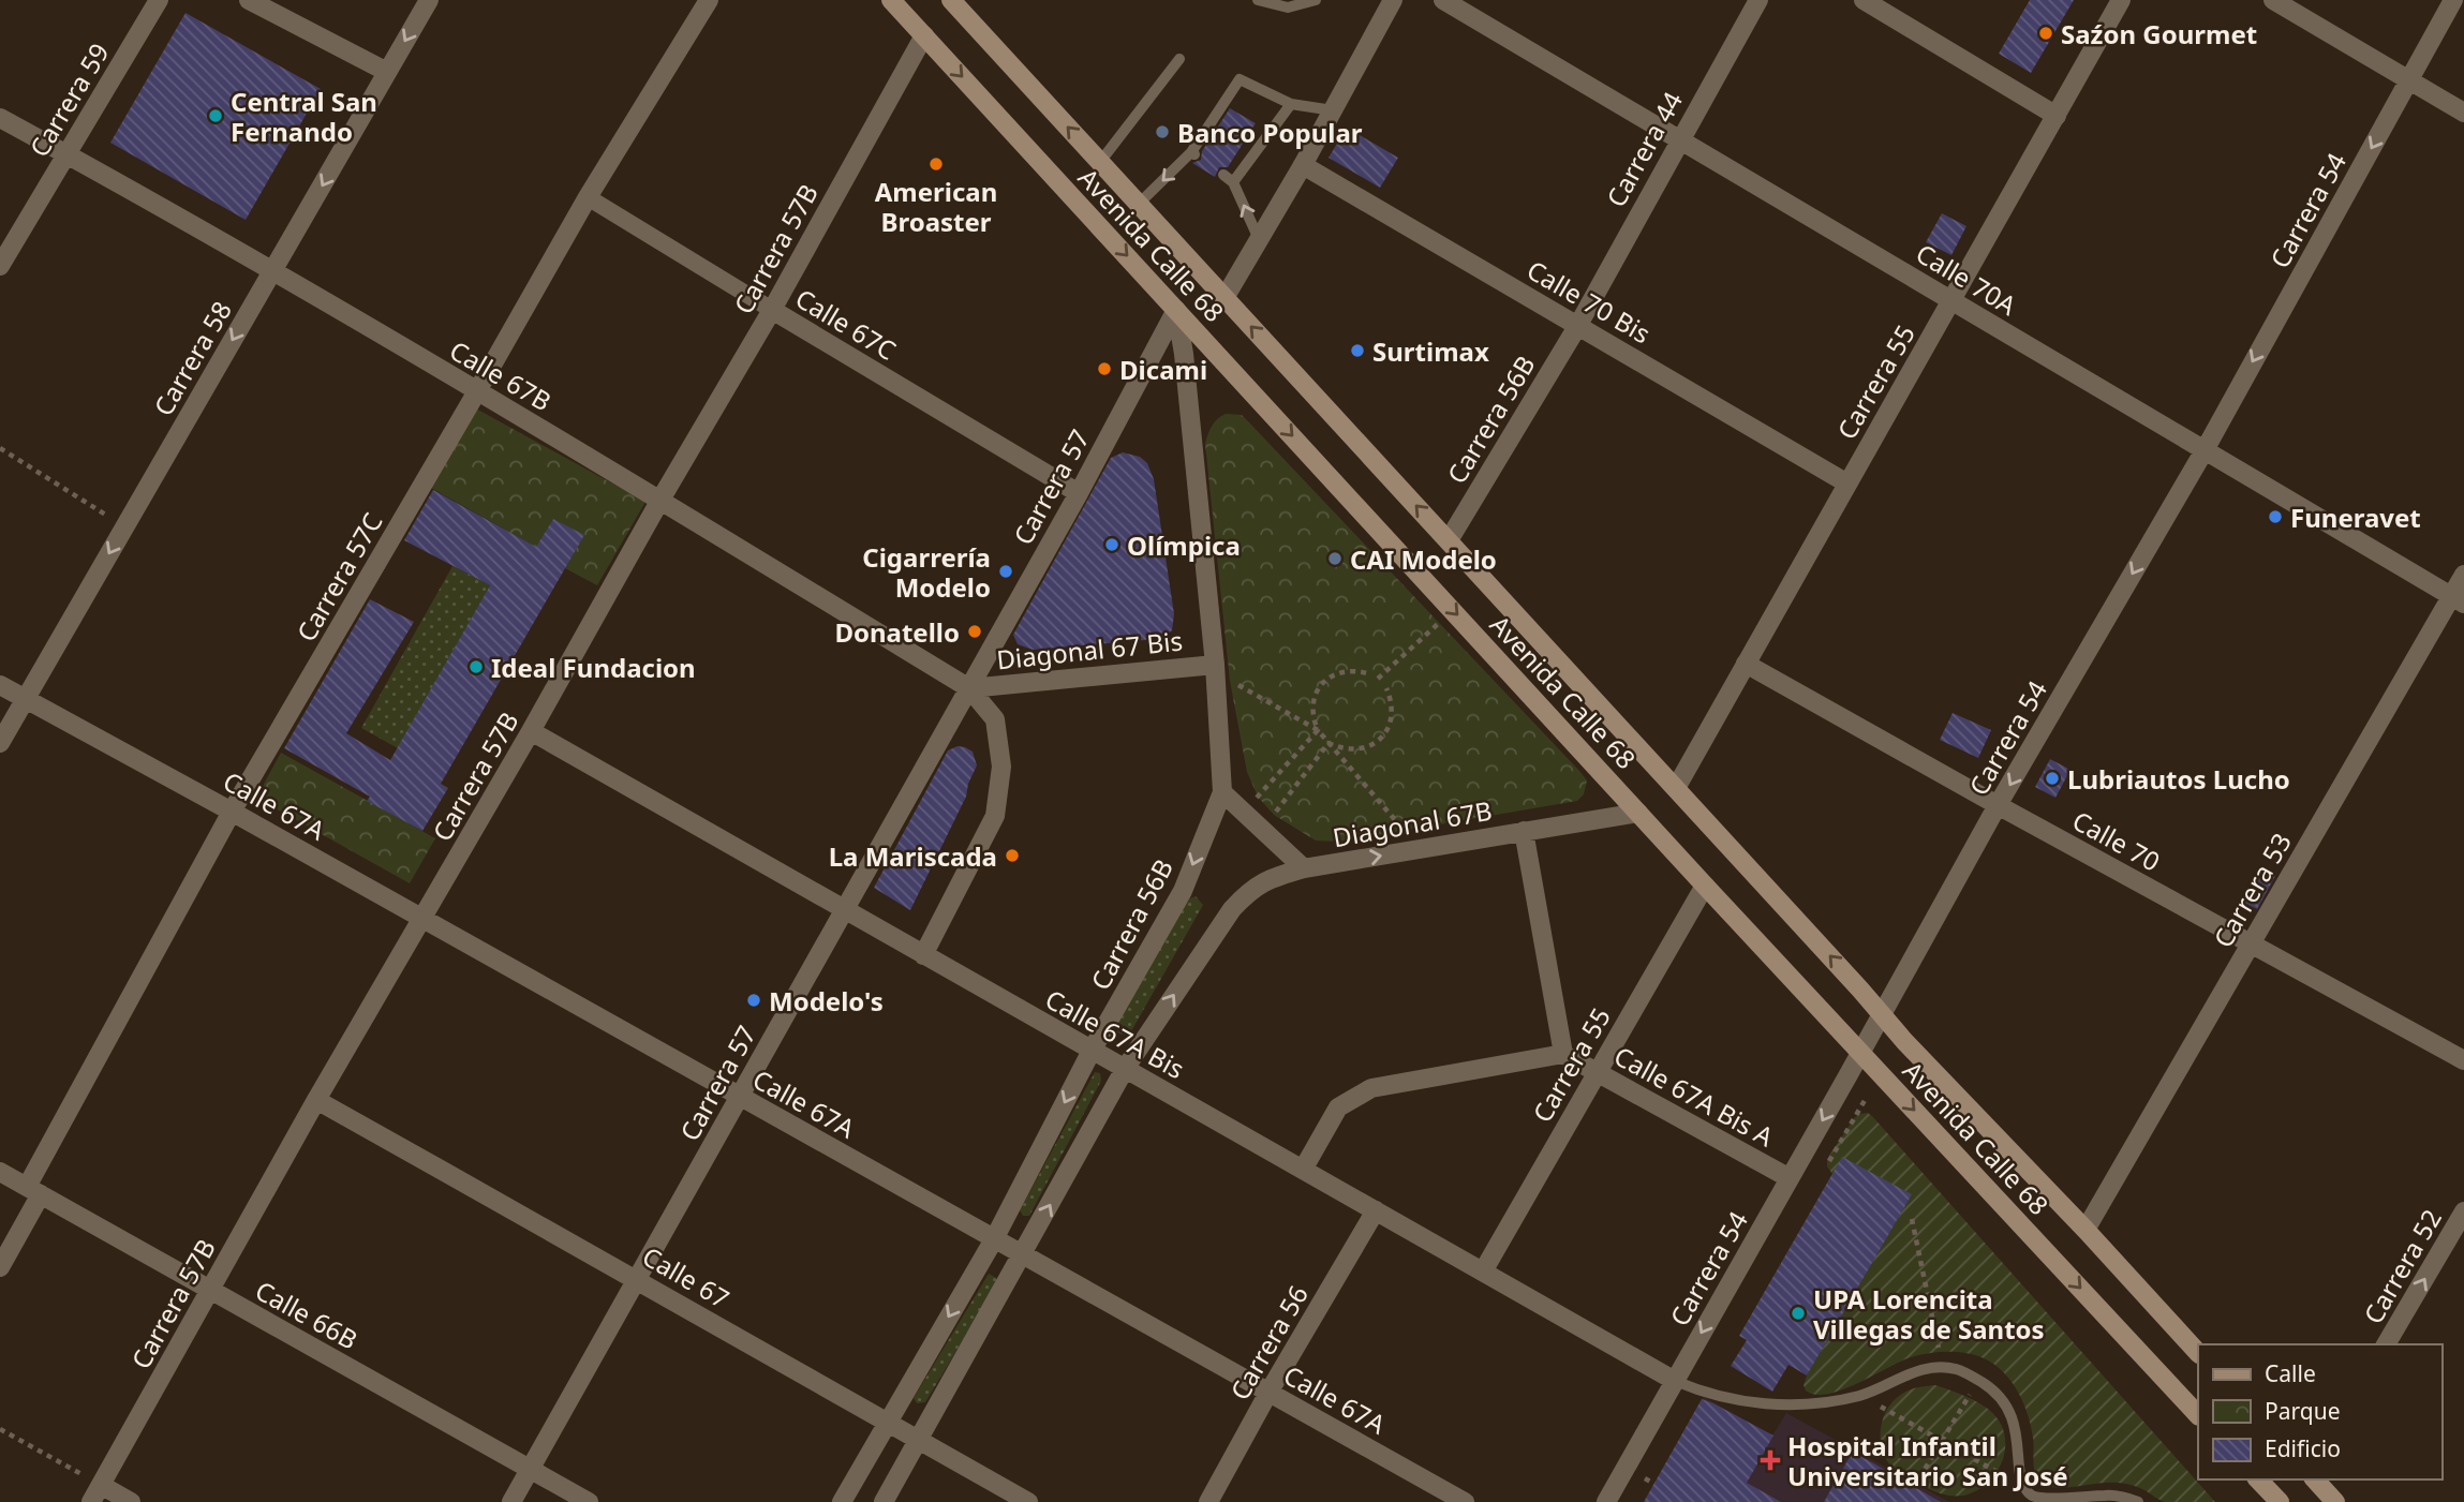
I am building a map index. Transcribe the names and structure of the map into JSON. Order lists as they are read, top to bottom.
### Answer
{
  "streets": {
    "main road": ["Avenida Calle 68"],
    "street": [
      "Carrera 59",
      "Carrera 44",
      "Carrera 54",
      "Carrera 57B",
      "Calle 70A",
      "Calle 70 Bis",
      "Calle 67C",
      "Carrera 58",
      "Calle 67B",
      "Carrera 55",
      "Carrera 56B",
      "Carrera 57",
      "Carrera 57C",
      "Diagonal 67 Bis",
      "Calle 67A",
      "Diagonal 67B",
      "Calle 70",
      "Carrera 53",
      "Calle 67A Bis",
      "Calle 67A Bis A",
      "Carrera 52",
      "Calle 67",
      "Calle 66B",
      "Carrera 56"
    ]
  },
  "crossings": [
    ["Carrera 59", "Calle 67B"],
    ["Carrera 44", "Calle 70A"],
    ["Carrera 44", "Calle 70 Bis"],
    ["Carrera 44", "Carrera 56B"],
    ["Carrera 54", "Avenida Calle 68"],
    ["Carrera 54", "Calle 70A"],
    ["Carrera 54", "Calle 70"],
    ["Carrera 54", "Calle 67A Bis"],
    ["Carrera 54", "Calle 67A Bis A"],
    ["Avenida Calle 68", "Carrera 57B"],
    ["Avenida Calle 68", "Carrera 55"],
    ["Avenida Calle 68", "Carrera 56B"],
    ["Avenida Calle 68", "Carrera 57"],
    ["Avenida Calle 68", "Diagonal 67B"],
    ["Avenida Calle 68", "Carrera 53"],
    ["Carrera 57B", "Calle 67C"],
    ["Carrera 57B", "Calle 67B"],
    ["Carrera 57B", "Calle 67A"],
    ["Carrera 57B", "Calle 67A Bis"],
    ["Carrera 57B", "Calle 67"],
    ["Carrera 57B", "Calle 66B"],
    ["Calle 70A", "Carrera 55"],
    ["Calle 70A", "Carrera 53"],
    ["Calle 70 Bis", "Carrera 55"],
    ["Calle 70 Bis", "Carrera 56B"],
    ["Calle 67C", "Carrera 57"],
    ["Calle 67C", "Carrera 57C"],
    ["Carrera 58", "Calle 67B"],
    ["Carrera 58", "Calle 67A"],
    ["Calle 67B", "Carrera 57"],
    ["Calle 67B", "Carrera 57C"],
    ["Calle 67B", "Diagonal 67 Bis"],
    ["Carrera 55", "Calle 70"],
    ["Carrera 55", "Calle 67A Bis"],
    ["Carrera 55", "Calle 67A Bis A"],
    ["Carrera 56B", "Carrera 57"],
    ["Carrera 56B", "Diagonal 67 Bis"],
    ["Carrera 56B", "Calle 67A"],
    ["Carrera 56B", "Diagonal 67B"],
    ["Carrera 56B", "Calle 67A Bis"],
    ["Carrera 56B", "Calle 67"],
    ["Carrera 57", "Diagonal 67 Bis"],
    ["Carrera 57", "Calle 67A"],
    ["Carrera 57", "Calle 67A Bis"],
    ["Carrera 57", "Calle 67"],
    ["Carrera 57", "Calle 66B"],
    ["Carrera 57C", "Calle 67A"],
    ["Carrera 57C", "Calle 66B"],
    ["Calle 67A", "Carrera 56"],
    ["Calle 70", "Carrera 53"],
    ["Calle 67A Bis", "Carrera 56"]
  ],
  "one_way": ["Carrera 54", "Carrera 58", "Carrera 52"],
  "places": {
    "other": [
      "Saźon Gourmet",
      "Central San Fernando",
      "Banco Popular",
      "American Broaster",
      "Surtimax",
      "Dicami",
      "Funeravet",
      "Olímpica",
      "CAI Modelo",
      "Cigarrería Modelo",
      "Donatello",
      "Ideal Fundacion",
      "Lubriautos Lucho",
      "La Mariscada",
      "Modelo's",
      "UPA Lorencita Villegas de Santos"
    ],
    "health": ["Hospital Infantil Universitario San José"]
  },
  "legend": ["Calle", "Parque", "Edificio"]
}
